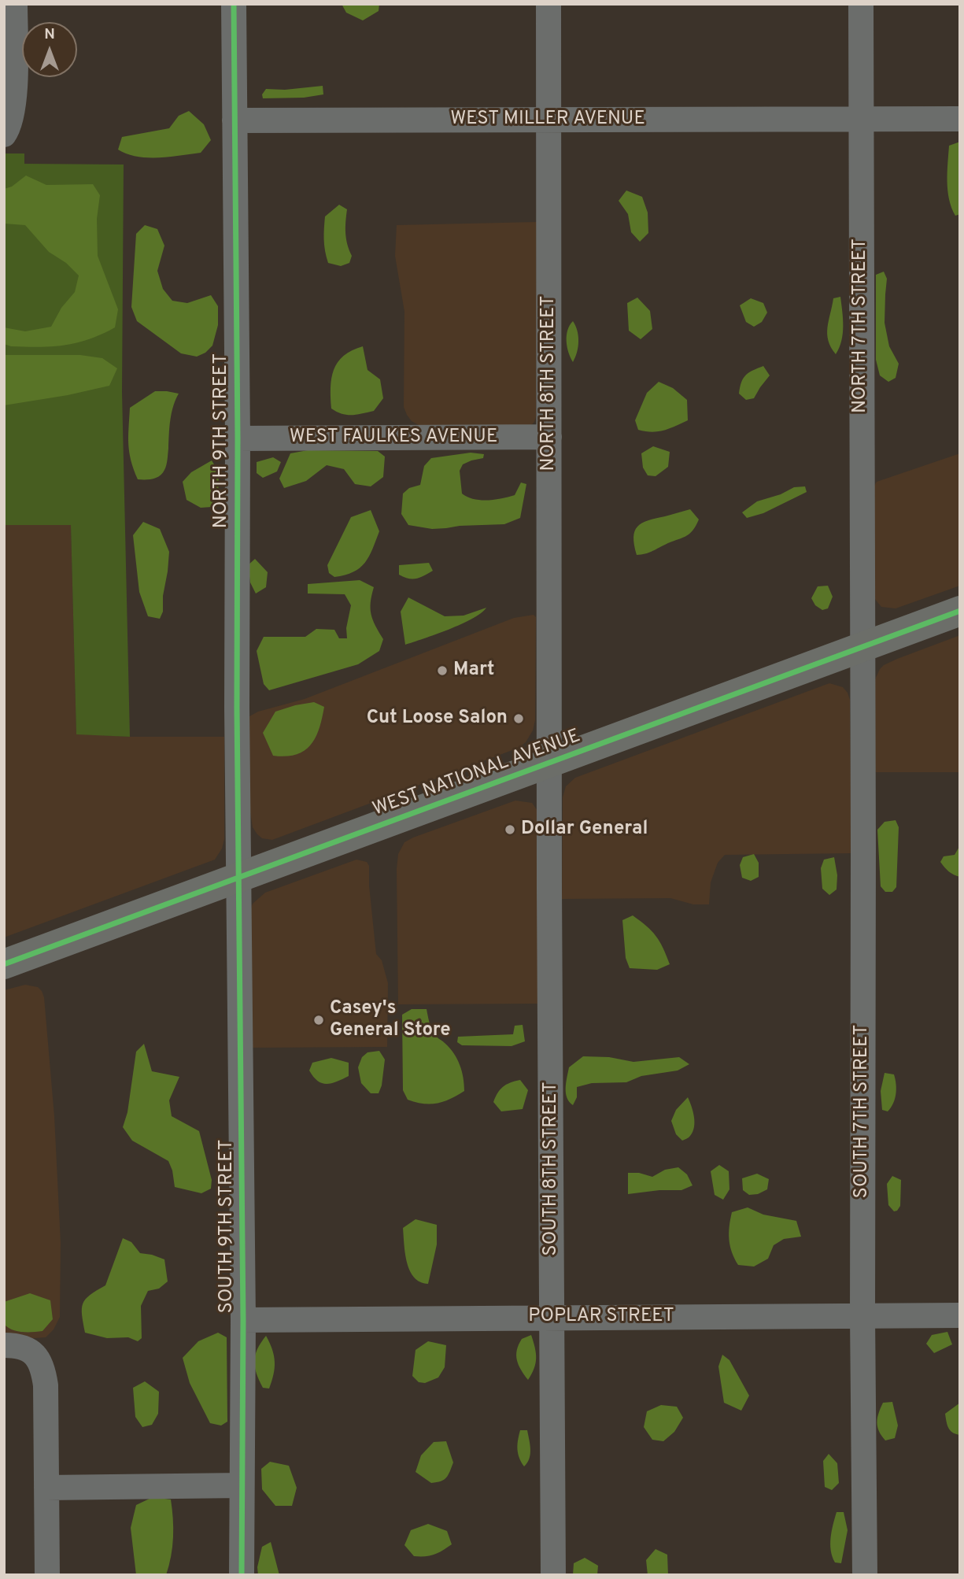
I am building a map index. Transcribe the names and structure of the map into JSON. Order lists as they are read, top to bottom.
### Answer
{
  "streets": {
    "main road": ["WEST NATIONAL AVENUE"],
    "street": [
      "WEST MILLER AVENUE",
      "NORTH 7TH STREET",
      "NORTH 8TH STREET",
      "WEST FAULKES AVENUE",
      "NORTH 9TH STREET",
      "SOUTH 7TH STREET",
      "SOUTH 8TH STREET",
      "SOUTH 9TH STREET",
      "POPLAR STREET"
    ]
  },
  "crossings": [
    ["WEST MILLER AVENUE", "NORTH 7TH STREET"],
    ["WEST MILLER AVENUE", "NORTH 8TH STREET"],
    ["WEST MILLER AVENUE", "NORTH 9TH STREET"],
    ["NORTH 7TH STREET", "WEST NATIONAL AVENUE"],
    ["NORTH 7TH STREET", "SOUTH 7TH STREET"],
    ["NORTH 8TH STREET", "WEST FAULKES AVENUE"],
    ["NORTH 8TH STREET", "WEST NATIONAL AVENUE"],
    ["NORTH 8TH STREET", "SOUTH 8TH STREET"],
    ["WEST FAULKES AVENUE", "NORTH 9TH STREET"],
    ["NORTH 9TH STREET", "WEST NATIONAL AVENUE"],
    ["NORTH 9TH STREET", "SOUTH 9TH STREET"],
    ["WEST NATIONAL AVENUE", "SOUTH 7TH STREET"],
    ["WEST NATIONAL AVENUE", "SOUTH 8TH STREET"],
    ["WEST NATIONAL AVENUE", "SOUTH 9TH STREET"],
    ["SOUTH 7TH STREET", "POPLAR STREET"],
    ["SOUTH 8TH STREET", "POPLAR STREET"],
    ["SOUTH 9TH STREET", "POPLAR STREET"]
  ],
  "places": [
    "Mart",
    "Cut Loose Salon",
    "Dollar General",
    "Casey's General Store"
  ],
  "north": "top"
}
